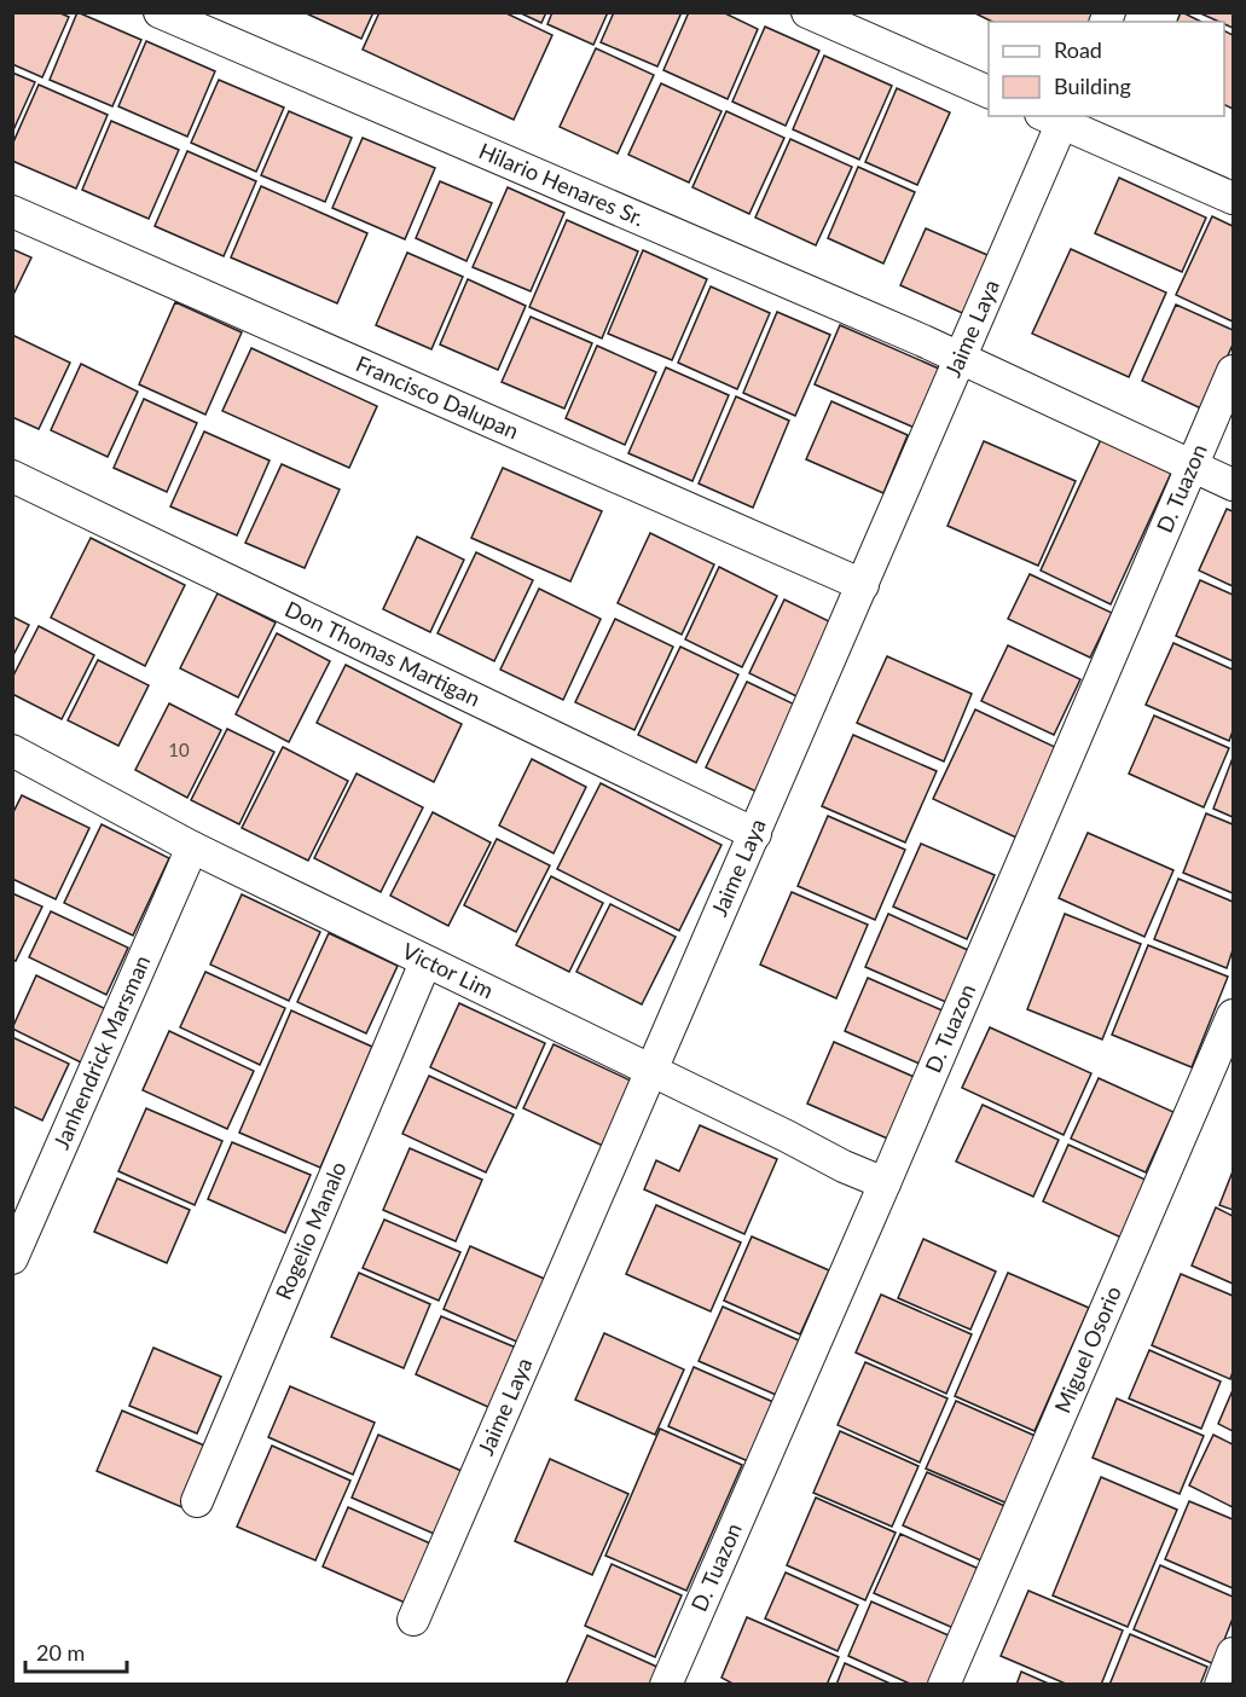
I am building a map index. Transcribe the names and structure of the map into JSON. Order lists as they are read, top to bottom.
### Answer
{
  "streets": {
    "street": [
      "Hilario Henares Sr.",
      "Jaime Laya",
      "Francisco Dalupan",
      "D. Tuazon",
      "Don Thomas Martigan",
      "Victor Lim",
      "Janhendrick Marsman",
      "Rogelio Manalo",
      "Miguel Osorio"
    ]
  },
  "crossings": [
    ["Hilario Henares Sr.", "Jaime Laya"],
    ["Hilario Henares Sr.", "D. Tuazon"],
    ["Jaime Laya", "Francisco Dalupan"],
    ["Jaime Laya", "Don Thomas Martigan"],
    ["Jaime Laya", "Victor Lim"],
    ["D. Tuazon", "Victor Lim"],
    ["Victor Lim", "Janhendrick Marsman"],
    ["Victor Lim", "Rogelio Manalo"]
  ],
  "house_numbers": ["10"],
  "legend": ["Road", "Building"],
  "scale_bar": "20 m"
}
